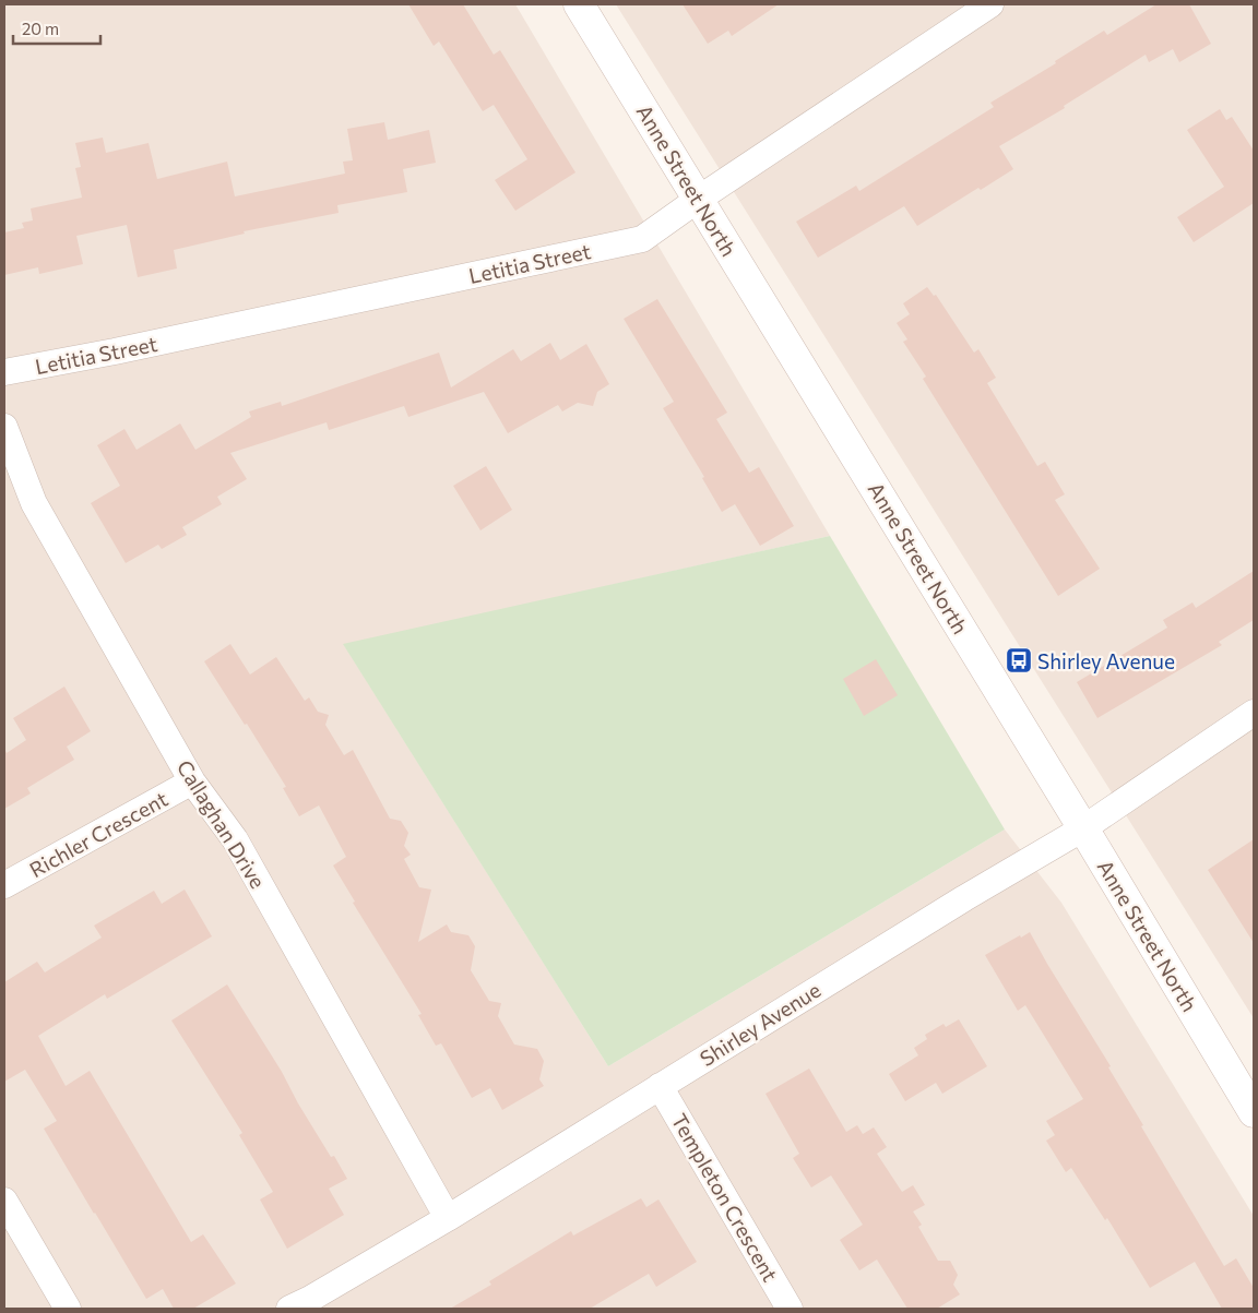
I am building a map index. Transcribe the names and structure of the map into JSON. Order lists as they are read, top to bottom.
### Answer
{
  "streets": {
    "street": [
      "Anne Street North",
      "Letitia Street",
      "Callaghan Drive",
      "Richler Crescent",
      "Shirley Avenue",
      "Templeton Crescent"
    ]
  },
  "crossings": [
    ["Anne Street North", "Letitia Street"],
    ["Anne Street North", "Shirley Avenue"],
    ["Callaghan Drive", "Richler Crescent"],
    ["Callaghan Drive", "Shirley Avenue"],
    ["Shirley Avenue", "Templeton Crescent"]
  ],
  "places": {
    "bus stop": ["Shirley Avenue"]
  },
  "scale_bar": "20 m"
}
